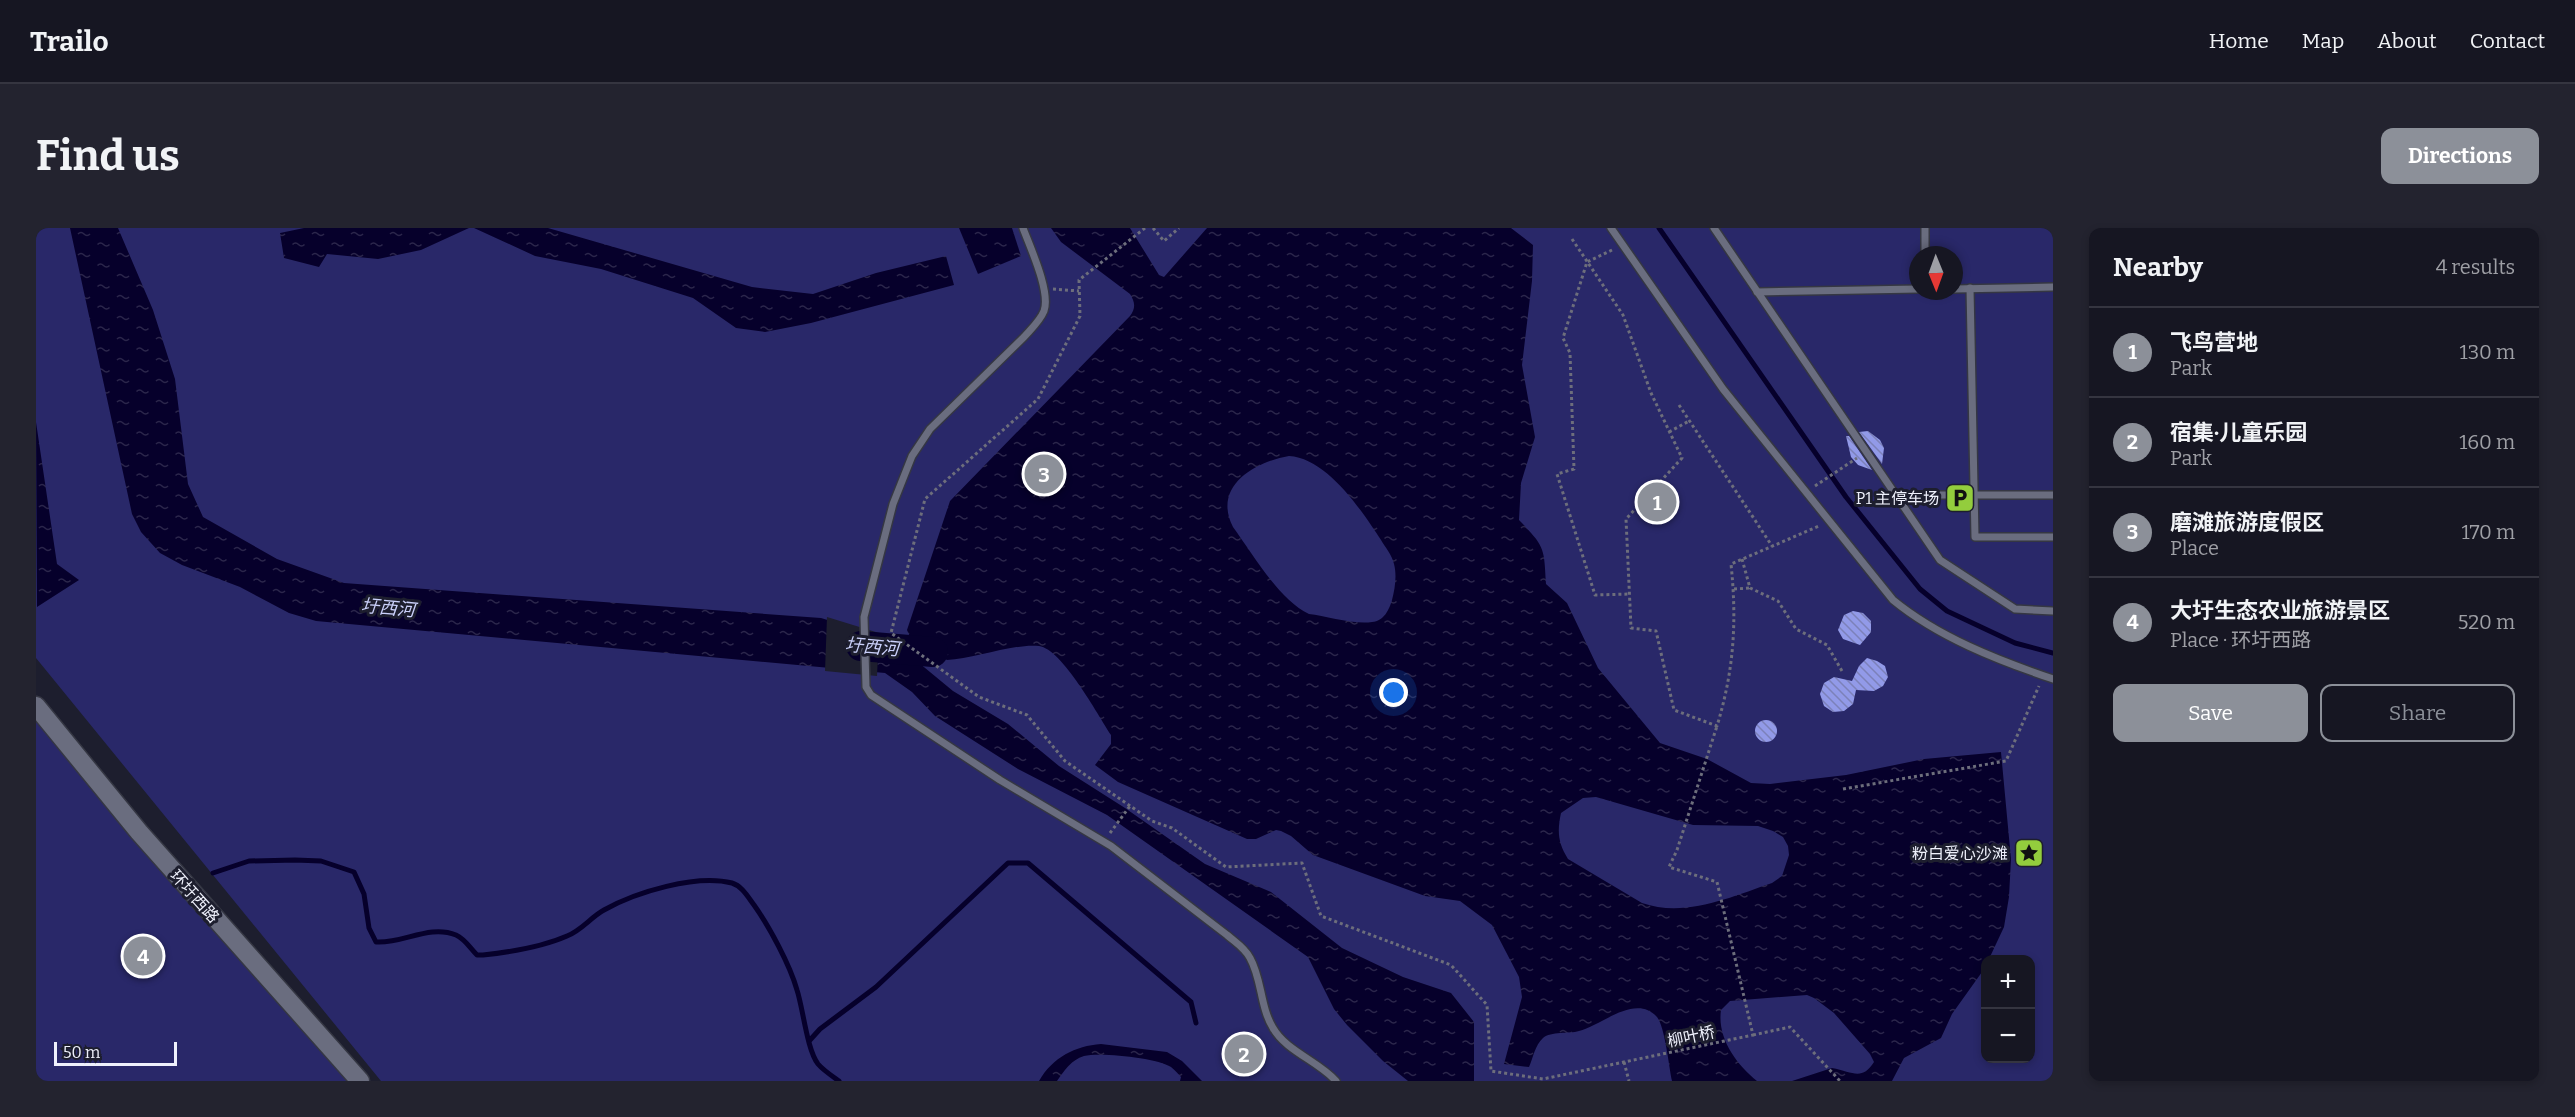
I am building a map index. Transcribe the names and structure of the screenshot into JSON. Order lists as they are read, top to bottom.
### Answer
{
  "streets": {
    "street": ["环圩西路"],
    "path": ["柳叶桥"]
  },
  "water": ["圩西河"],
  "places": {
    "parking": ["P1 主停车场"],
    "place": ["粉白爱心沙滩"]
  },
  "scale_bar": "50 m",
  "north": "bottom",
  "page": {
    "header": "Trailo",
    "nav": [
      "Home",
      "Map",
      "About",
      "Contact"
    ],
    "buttons": [
      "Directions",
      ["Save", "Share"]
    ],
    "title": "Find us",
    "heading": ["Nearby", "4 results"],
    "list": [
      {
        "mark": "1",
        "name": "飞鸟营地",
        "note": "Park",
        "value": "130 m"
      },
      {
        "mark": "2",
        "name": "宿集·儿童乐园",
        "note": "Park",
        "value": "160 m"
      },
      {
        "mark": "3",
        "name": "磨滩旅游度假区",
        "note": "Place",
        "value": "170 m"
      },
      {
        "mark": "4",
        "name": "大圩生态农业旅游景区",
        "note": "Place · 环圩西路",
        "value": "520 m"
      }
    ],
    "pins": [
      "3",
      "1",
      "4",
      "2"
    ],
    "map_buttons": ["+", "−"],
    "scale": "50 m"
  }
}
